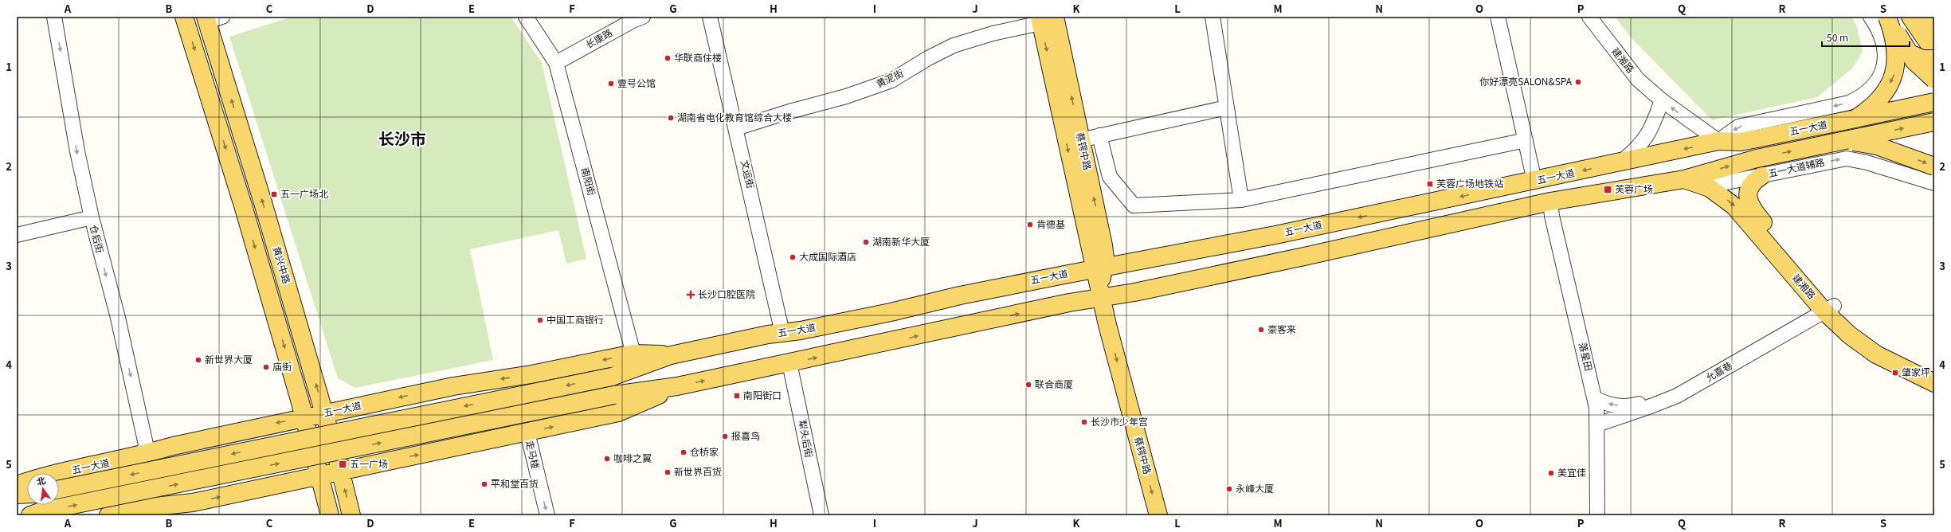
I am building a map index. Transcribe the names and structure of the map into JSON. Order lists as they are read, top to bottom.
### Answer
{
  "streets": {
    "main road": [
      "建湘路",
      "五一大道",
      "蔡锷中路",
      "黄兴中路"
    ],
    "street": [
      "长康路",
      "黄泥街",
      "五一大道辅路",
      "文运街",
      "南阳街",
      "仓后街",
      "落星田",
      "允嘉巷",
      "犁头后街",
      "走马楼"
    ]
  },
  "crossings": [
    ["长康路", "南阳街"],
    ["建湘路", "五一大道"],
    ["建湘路", "五一大道辅路"],
    ["建湘路", "允嘉巷"],
    ["黄泥街", "蔡锷中路"],
    ["黄泥街", "文运街"],
    ["五一大道", "蔡锷中路"],
    ["五一大道", "文运街"],
    ["五一大道", "南阳街"],
    ["五一大道", "仓后街"],
    ["五一大道", "黄兴中路"],
    ["五一大道", "落星田"],
    ["五一大道", "犁头后街"],
    ["五一大道", "走马楼"],
    ["落星田", "允嘉巷"]
  ],
  "one_way": ["仓后街", "走马楼"],
  "districts": ["长沙市"],
  "places": {
    "other": [
      "华联商住楼",
      "你好漂亮SALON&SPA",
      "壹号公馆",
      "湖南省电化教育馆综合大楼",
      "肯德基",
      "湖南新华大厦",
      "大成国际酒店",
      "中国工商银行",
      "豪客来",
      "新世界大厦",
      "庙街",
      "联合商厦",
      "长沙市少年宫",
      "报喜鸟",
      "仓桥家",
      "咖啡之翼",
      "新世界百货",
      "美宜佳",
      "平和堂百货",
      "永峰大厦"
    ],
    "transit": [
      "芙蓉广场地铁站",
      "芙蓉广场",
      "五一广场北",
      "肇家坪",
      "南阳街口",
      "五一广场"
    ],
    "health": ["长沙口腔医院"]
  },
  "scale_bar": "50 m",
  "north": "top",
  "grid": {
    "columns": [
      "A",
      "B",
      "C",
      "D",
      "E",
      "F",
      "G",
      "H",
      "I",
      "J",
      "K",
      "L",
      "M",
      "N",
      "O",
      "P",
      "Q",
      "R",
      "S"
    ],
    "rows": [
      "1",
      "2",
      "3",
      "4",
      "5"
    ]
  }
}
